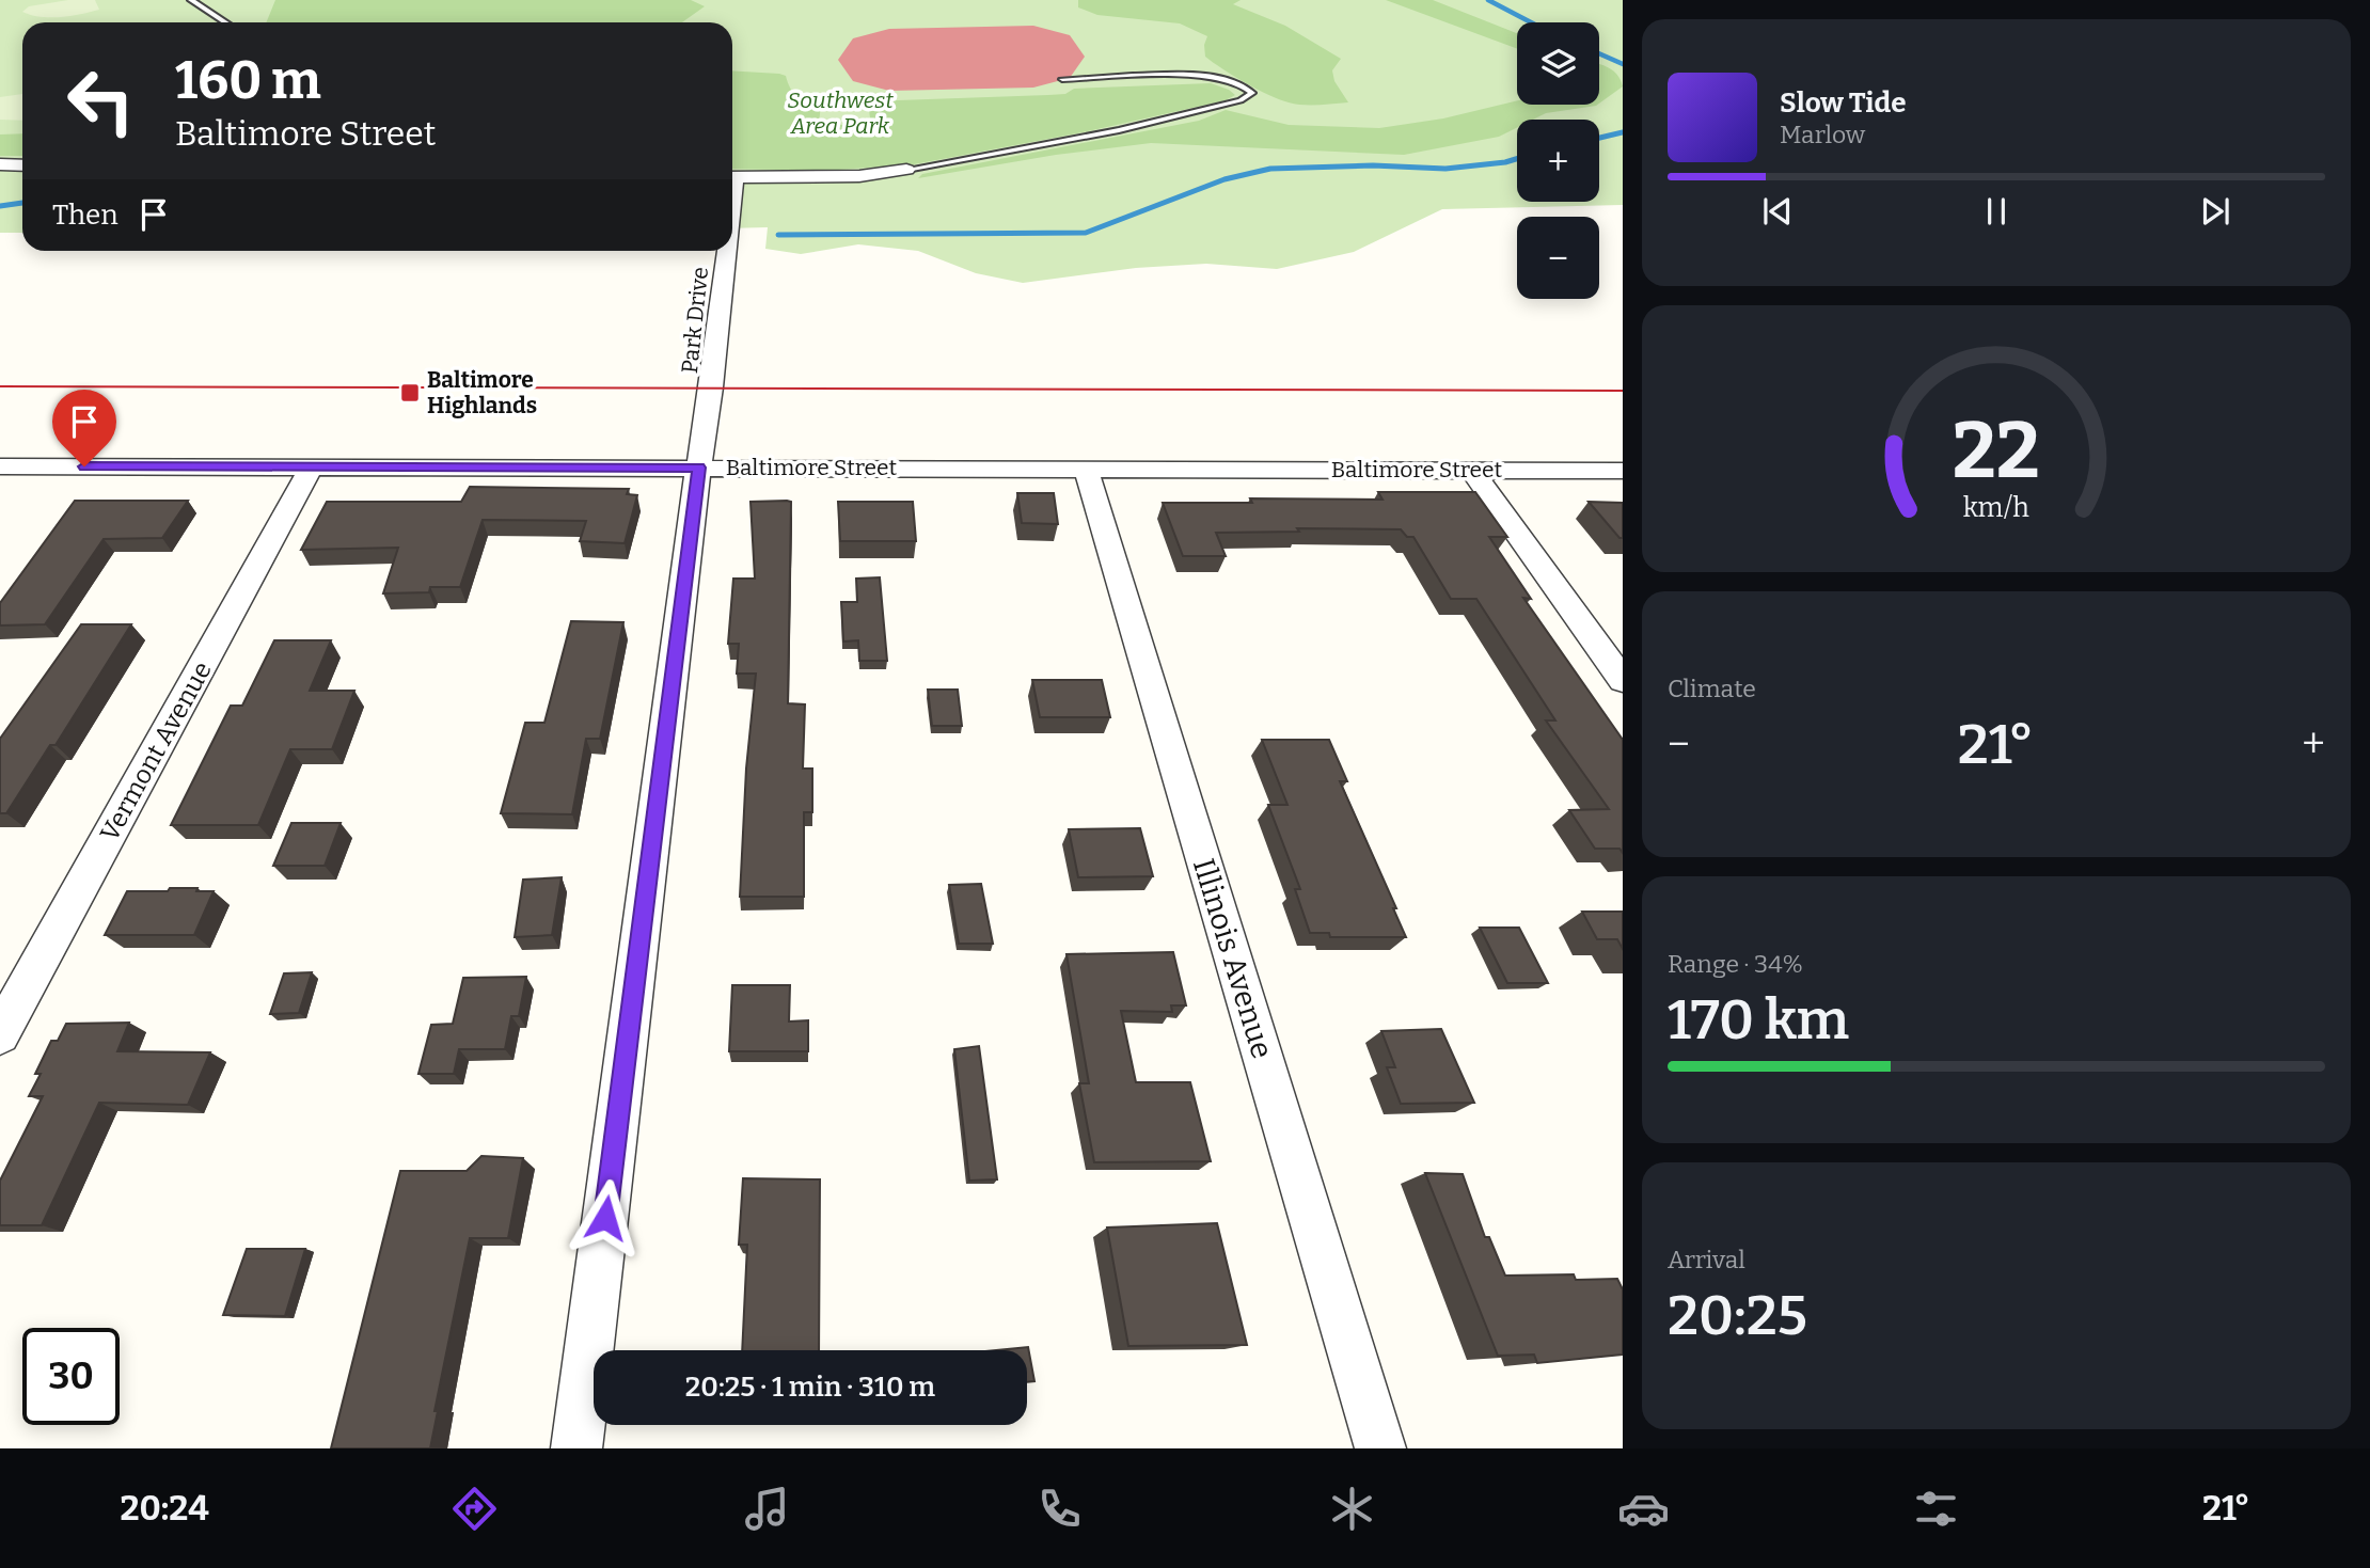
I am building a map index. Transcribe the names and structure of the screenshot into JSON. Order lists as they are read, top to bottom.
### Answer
{
  "streets": {
    "street": [
      "Park Drive",
      "Baltimore Street",
      "Vermont Avenue",
      "Illinois Avenue"
    ]
  },
  "crossings": [
    ["Park Drive", "Baltimore Street"],
    ["Baltimore Street", "Vermont Avenue"],
    ["Baltimore Street", "Illinois Avenue"]
  ],
  "parks": ["Southwest Area Park"],
  "places": {
    "transit": ["Baltimore Highlands"]
  },
  "page": {
    "map_buttons": ["+", "−"],
    "turn": ["160 m", "Baltimore Street"],
    "song": ["Slow Tide", "Marlow"],
    "then": "Then",
    "tile": [
      "Climate",
      ["Range · 34%", "170 km"],
      ["Arrival", "20:25"]
    ],
    "heat": ["−", "21°", "+"],
    "limit": "30",
    "trip": "20:25 · 1 min · 310 m",
    "tabs": ["20:24", "21°"],
    "gauge": ["22", "km/h"]
  }
}
